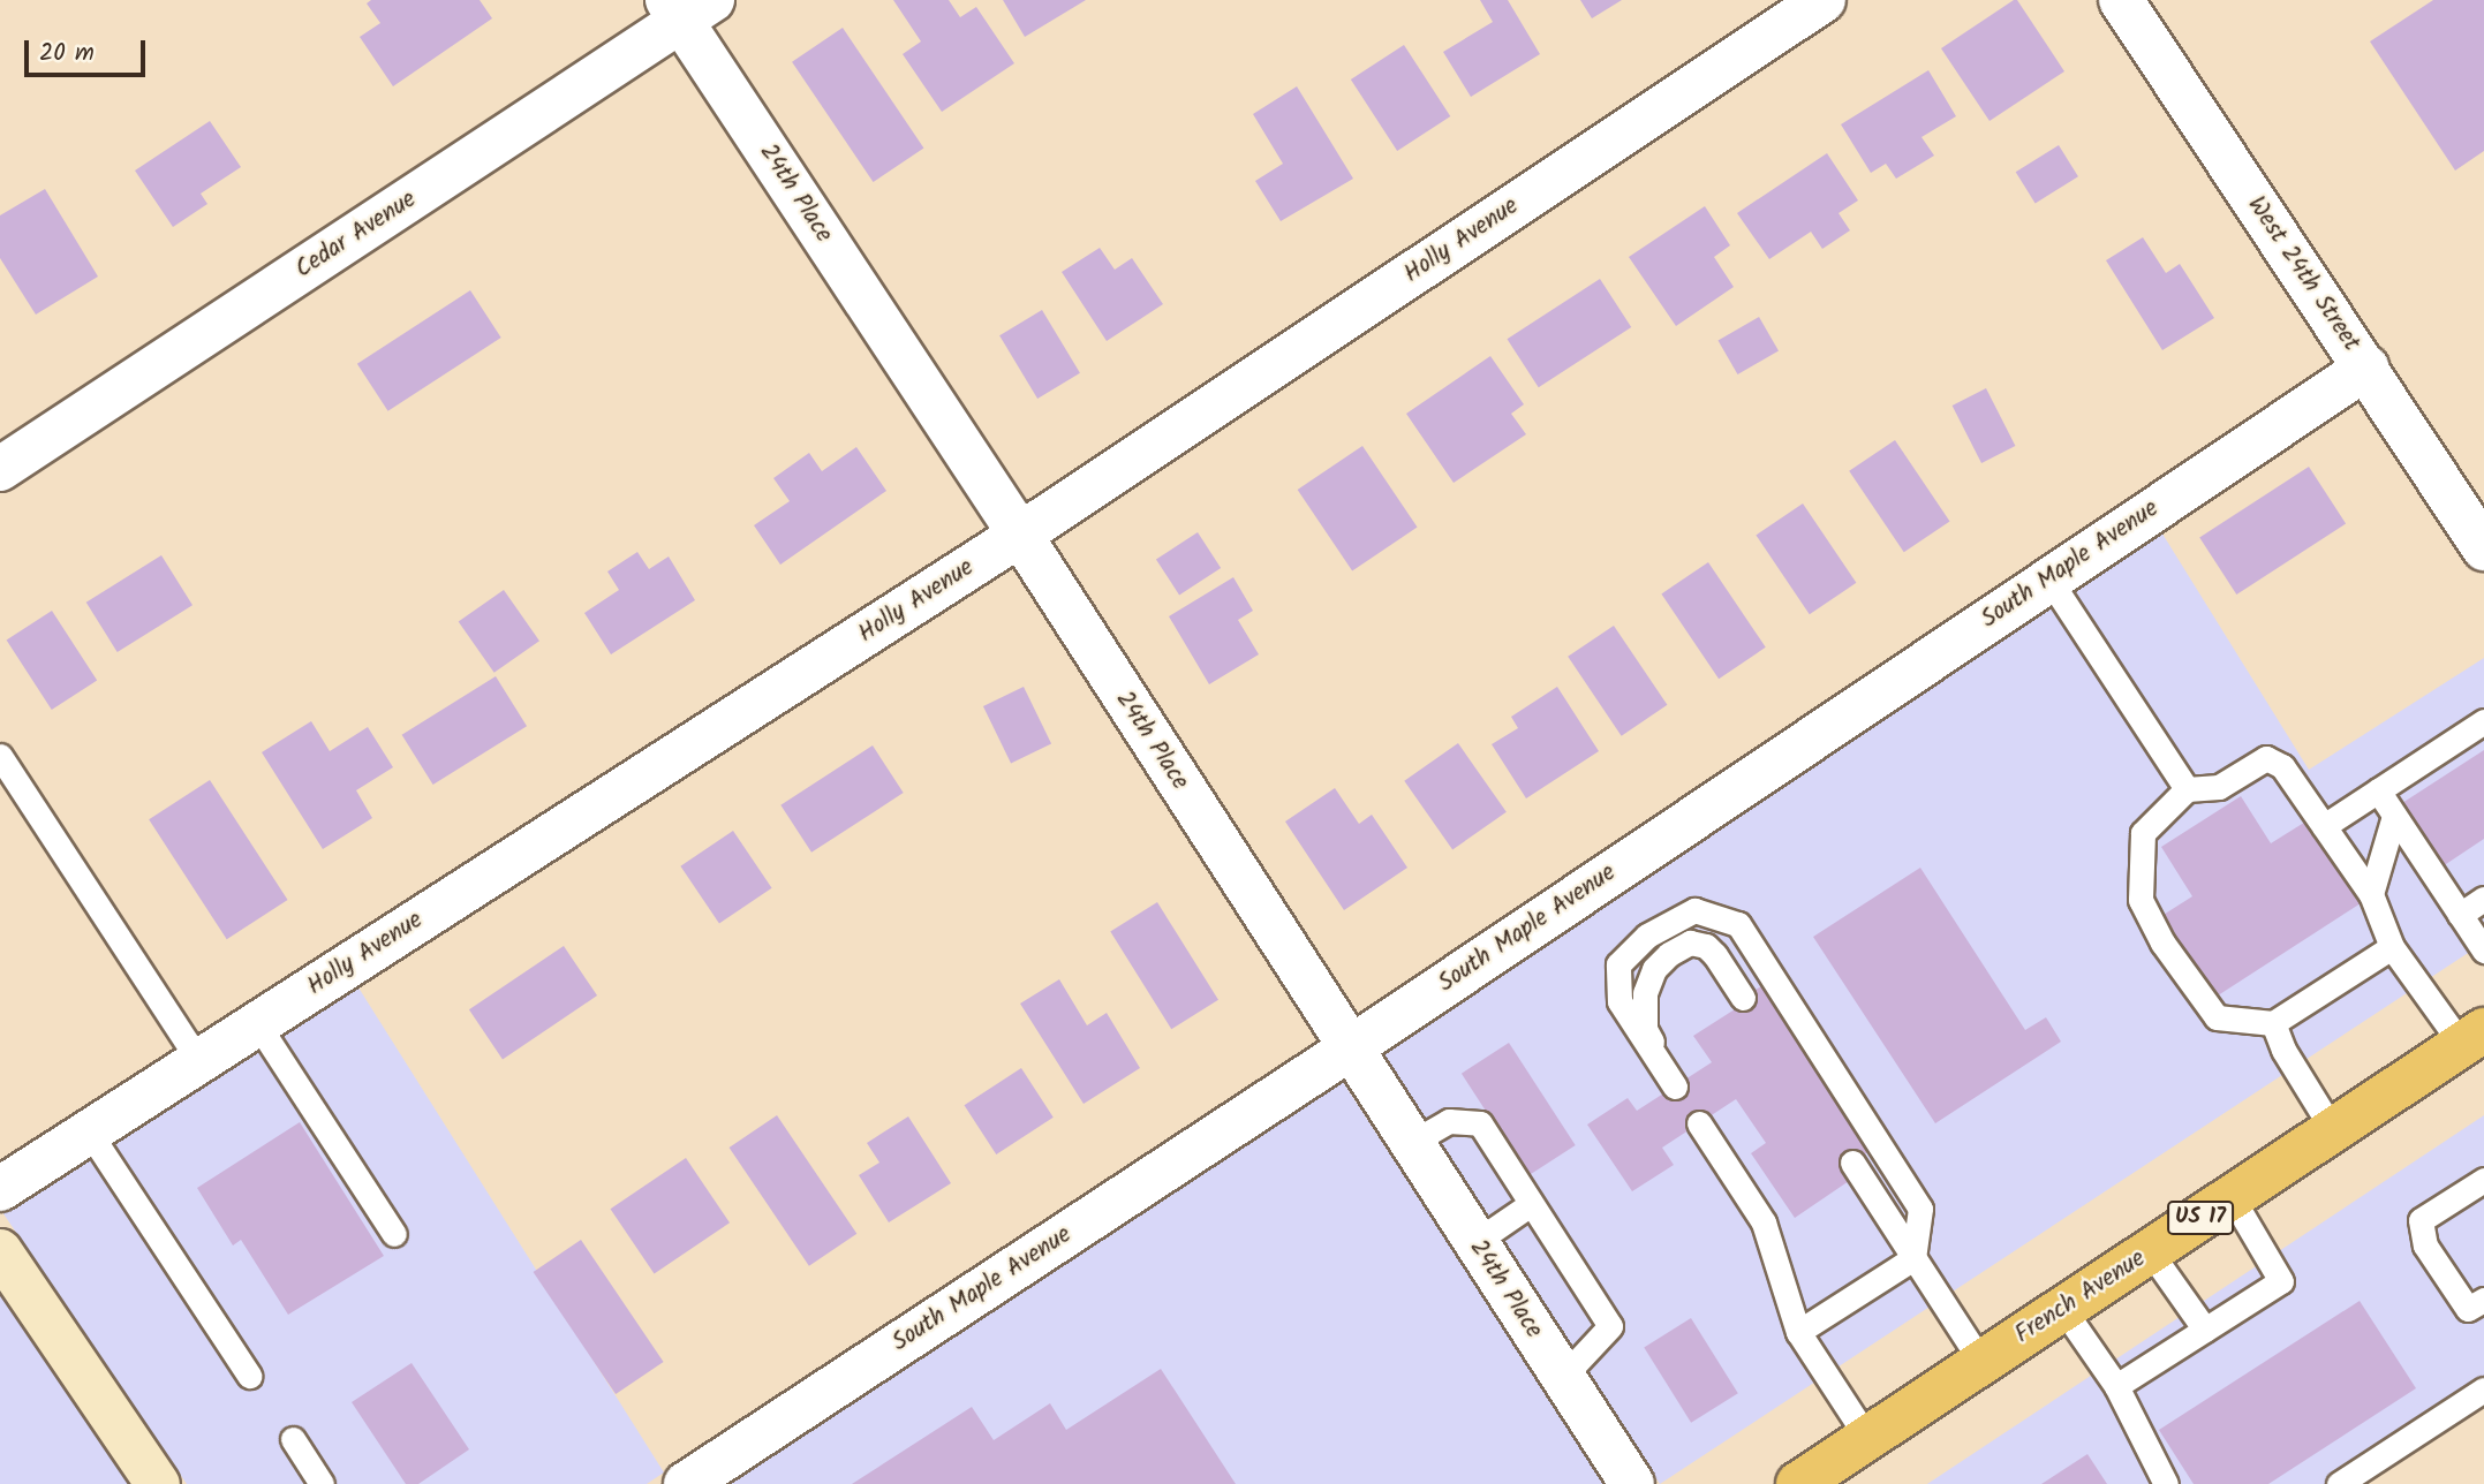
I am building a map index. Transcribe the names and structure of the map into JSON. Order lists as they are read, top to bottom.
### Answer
{
  "streets": {
    "main road": ["US 17", "French Avenue"],
    "street": [
      "24th Place",
      "Cedar Avenue",
      "Holly Avenue",
      "West 24th Street",
      "South Maple Avenue"
    ]
  },
  "crossings": [
    ["24th Place", "Cedar Avenue"],
    ["24th Place", "Holly Avenue"],
    ["24th Place", "South Maple Avenue"],
    ["West 24th Street", "South Maple Avenue"]
  ],
  "scale_bar": "20 m"
}
